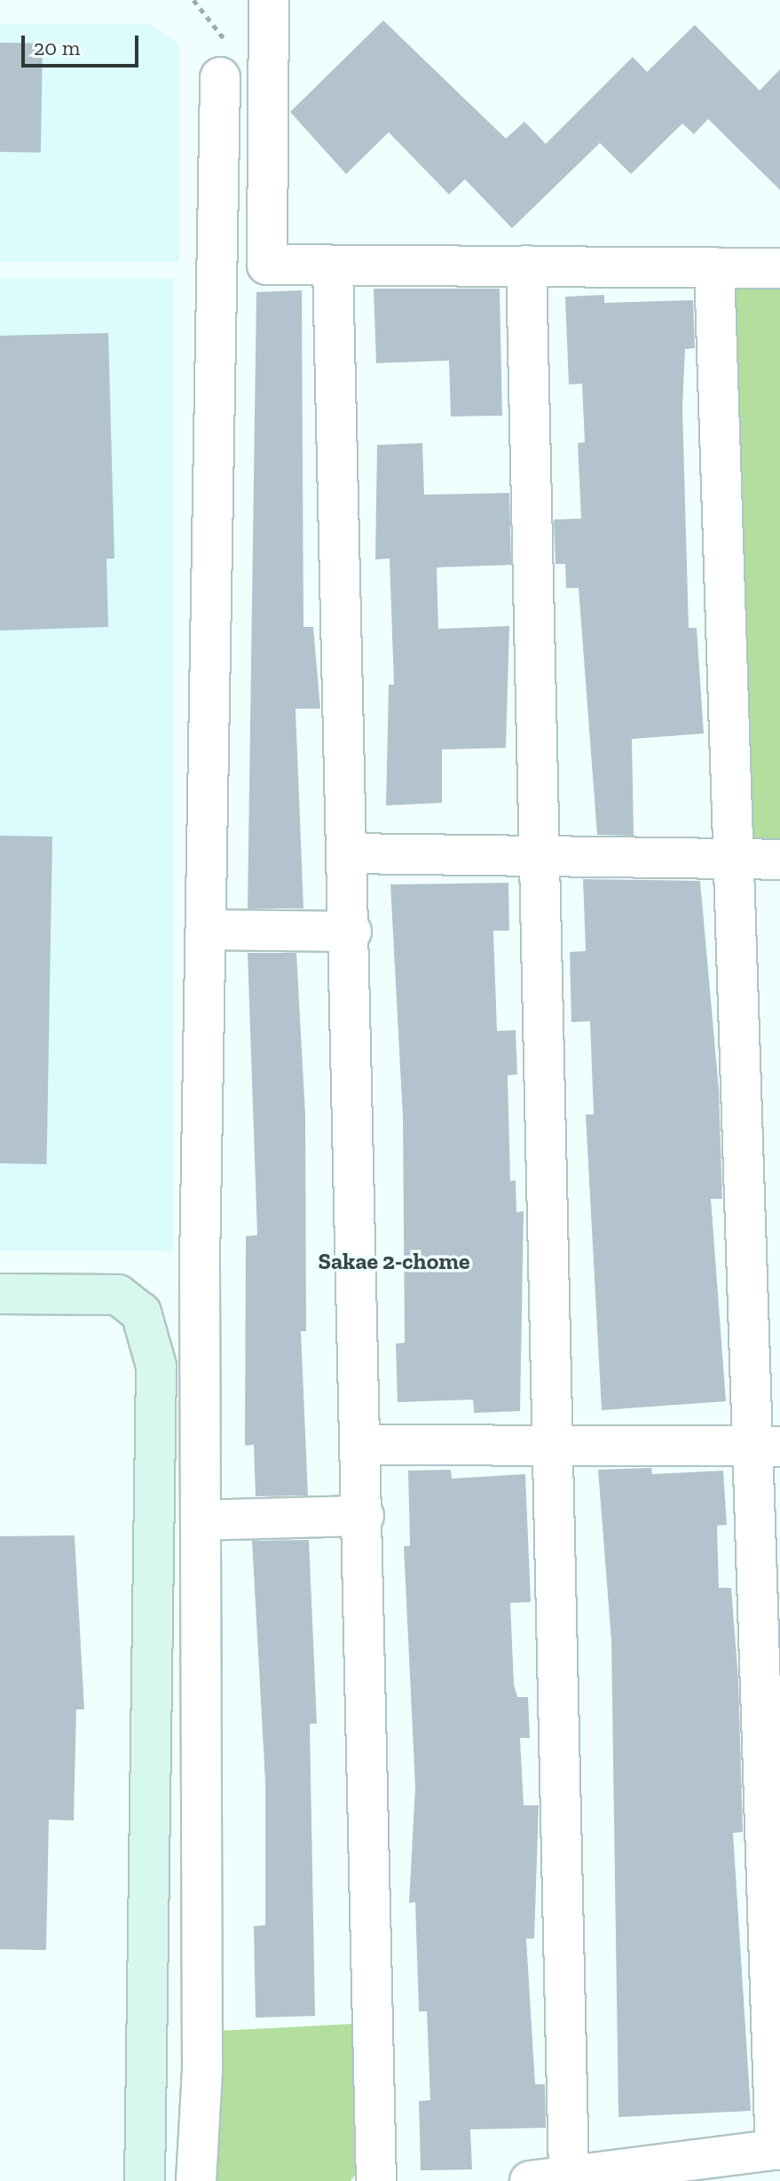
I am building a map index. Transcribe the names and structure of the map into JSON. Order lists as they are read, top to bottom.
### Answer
{
  "districts": ["Sakae 2-chome"],
  "scale_bar": "20 m"
}
